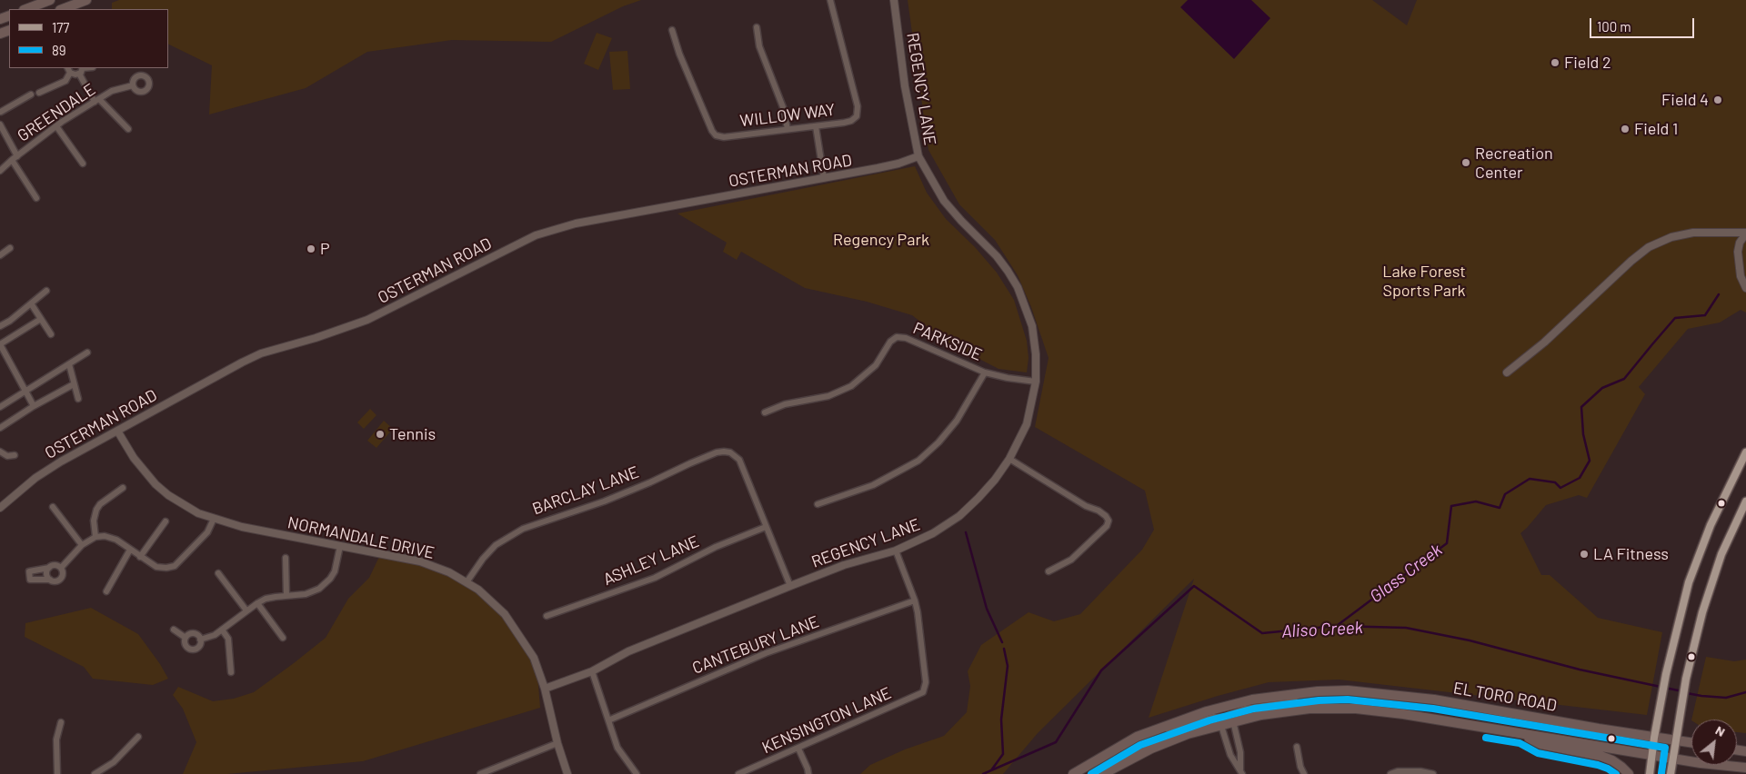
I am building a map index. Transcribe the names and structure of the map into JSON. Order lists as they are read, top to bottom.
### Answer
{
  "streets": {
    "main road": ["EL TORO ROAD"],
    "street": [
      "REGENCY LANE",
      "GREENDALE",
      "WILLOW WAY",
      "OSTERMAN ROAD",
      "PARKSIDE",
      "BARCLAY LANE",
      "NORMANDALE DRIVE",
      "ASHLEY LANE",
      "CANTEBURY LANE",
      "KENSINGTON LANE"
    ]
  },
  "crossings": [
    ["REGENCY LANE", "OSTERMAN ROAD"],
    ["REGENCY LANE", "PARKSIDE"],
    ["REGENCY LANE", "NORMANDALE DRIVE"],
    ["OSTERMAN ROAD", "NORMANDALE DRIVE"],
    ["BARCLAY LANE", "NORMANDALE DRIVE"],
    ["BARCLAY LANE", "ASHLEY LANE"],
    ["CANTEBURY LANE", "KENSINGTON LANE"]
  ],
  "water": ["Glass Creek", "Aliso Creek"],
  "parks": ["Regency Park", "Lake Forest Sports Park"],
  "places": [
    "Field 2",
    "Field 4",
    "Field 1",
    "Recreation Center",
    "P",
    "Tennis",
    "LA Fitness"
  ],
  "lines": ["transit line 177", "transit line 89"],
  "legend": ["177", "89"],
  "scale_bar": "100 m",
  "north": "top right"
}
